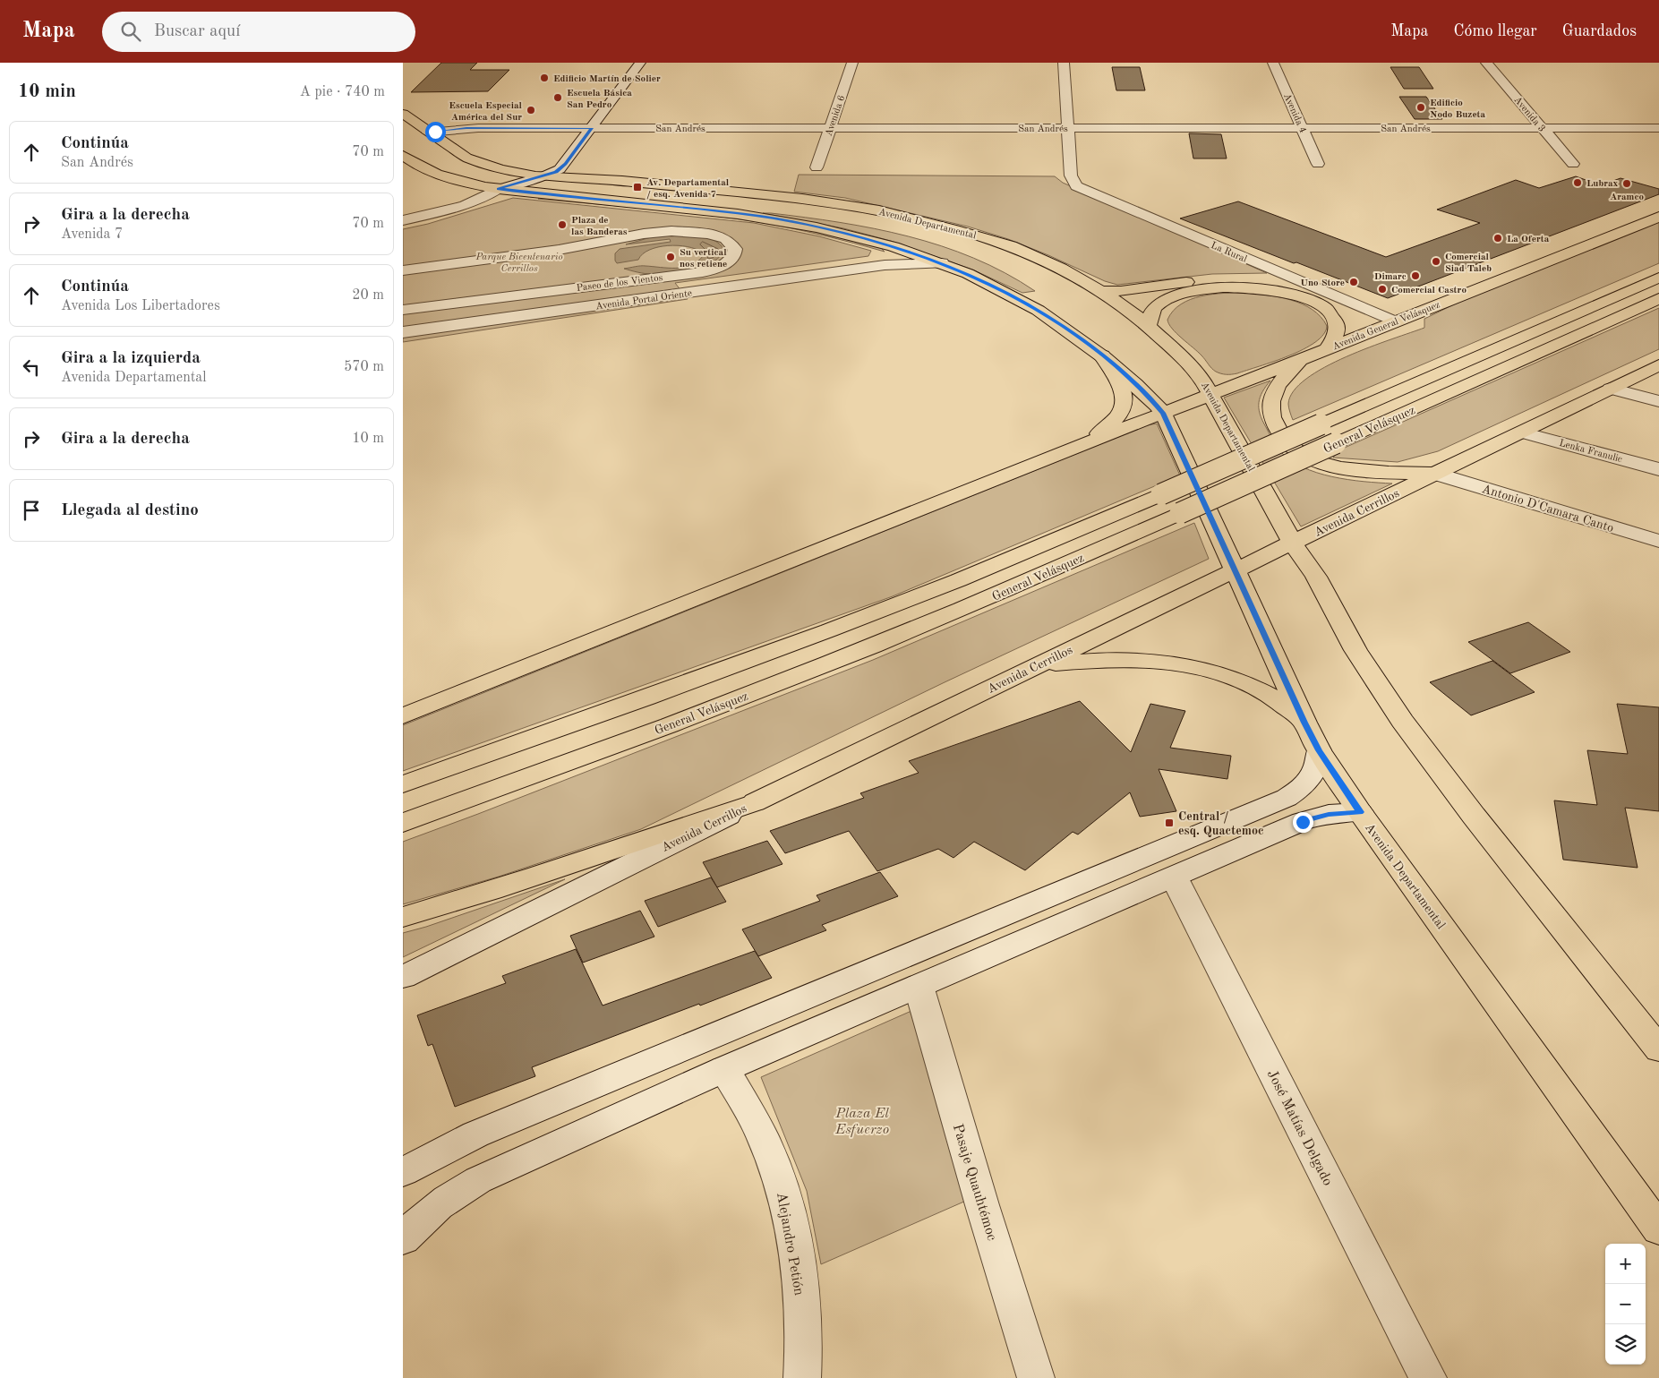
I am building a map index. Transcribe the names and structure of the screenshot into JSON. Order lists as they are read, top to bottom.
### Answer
{
  "streets": {
    "main road": [
      "Avenida Departamental",
      "Avenida General Velásquez",
      "General Velásquez",
      "Avenida Cerrillos"
    ],
    "street": [
      "Avenida 4",
      "Avenida 3",
      "Avenida 6",
      "San Andrés",
      "La Rural",
      "Paseo de los Vientos",
      "Avenida Portal Oriente",
      "Lenka Franulic",
      "Antonio D'Camara Canto",
      "José Matías Delgado",
      "Pasaje Quauhtémoc",
      "Alejandro Petión"
    ]
  },
  "crossings": [
    ["Avenida 4", "San Andrés"],
    ["Avenida 3", "San Andrés"],
    ["Avenida 6", "San Andrés"],
    ["San Andrés", "Avenida Departamental"],
    ["San Andrés", "La Rural"],
    ["Avenida Departamental", "Avenida Portal Oriente"],
    ["Avenida Departamental", "Avenida General Velásquez"],
    ["Avenida Departamental", "Avenida Cerrillos"],
    ["La Rural", "Avenida General Velásquez"],
    ["Lenka Franulic", "Avenida Cerrillos"],
    ["Antonio D'Camara Canto", "Avenida Cerrillos"]
  ],
  "parks": ["Parque Bicentenario Cerrillos", "Plaza El Esfuerzo"],
  "places": {
    "other": [
      "Edificio Martín de Solier",
      "Escuela Básica San Pedro",
      "Edificio Nodo Buzeta",
      "Escuela Especial América del Sur",
      "Lubrax",
      "Aramco",
      "Plaza de las Banderas",
      "La Oferta",
      "Su vertical nos retiene",
      "Comercial Siad Taleb",
      "Dimarc",
      "Uno Store",
      "Comercial Castro"
    ],
    "transit": ["Av. Departamental / esq. Avenida 7", "Central / esq. Quactemoc"]
  },
  "page": {
    "header": "Mapa",
    "search": "Buscar aquí",
    "nav": ["Mapa", "Cómo llegar", "Guardados"],
    "heading": ["10 min", "A pie · 740 m"],
    "list": [
      ["Continúa", "San Andrés", "70 m"],
      ["Gira a la derecha", "Avenida 7", "70 m"],
      ["Continúa", "Avenida Los Libertadores", "20 m"],
      ["Gira a la izquierda", "Avenida Departamental", "570 m"],
      ["Gira a la derecha", "10 m"],
      "Llegada al destino"
    ],
    "map_buttons": ["+", "−"]
  }
}
